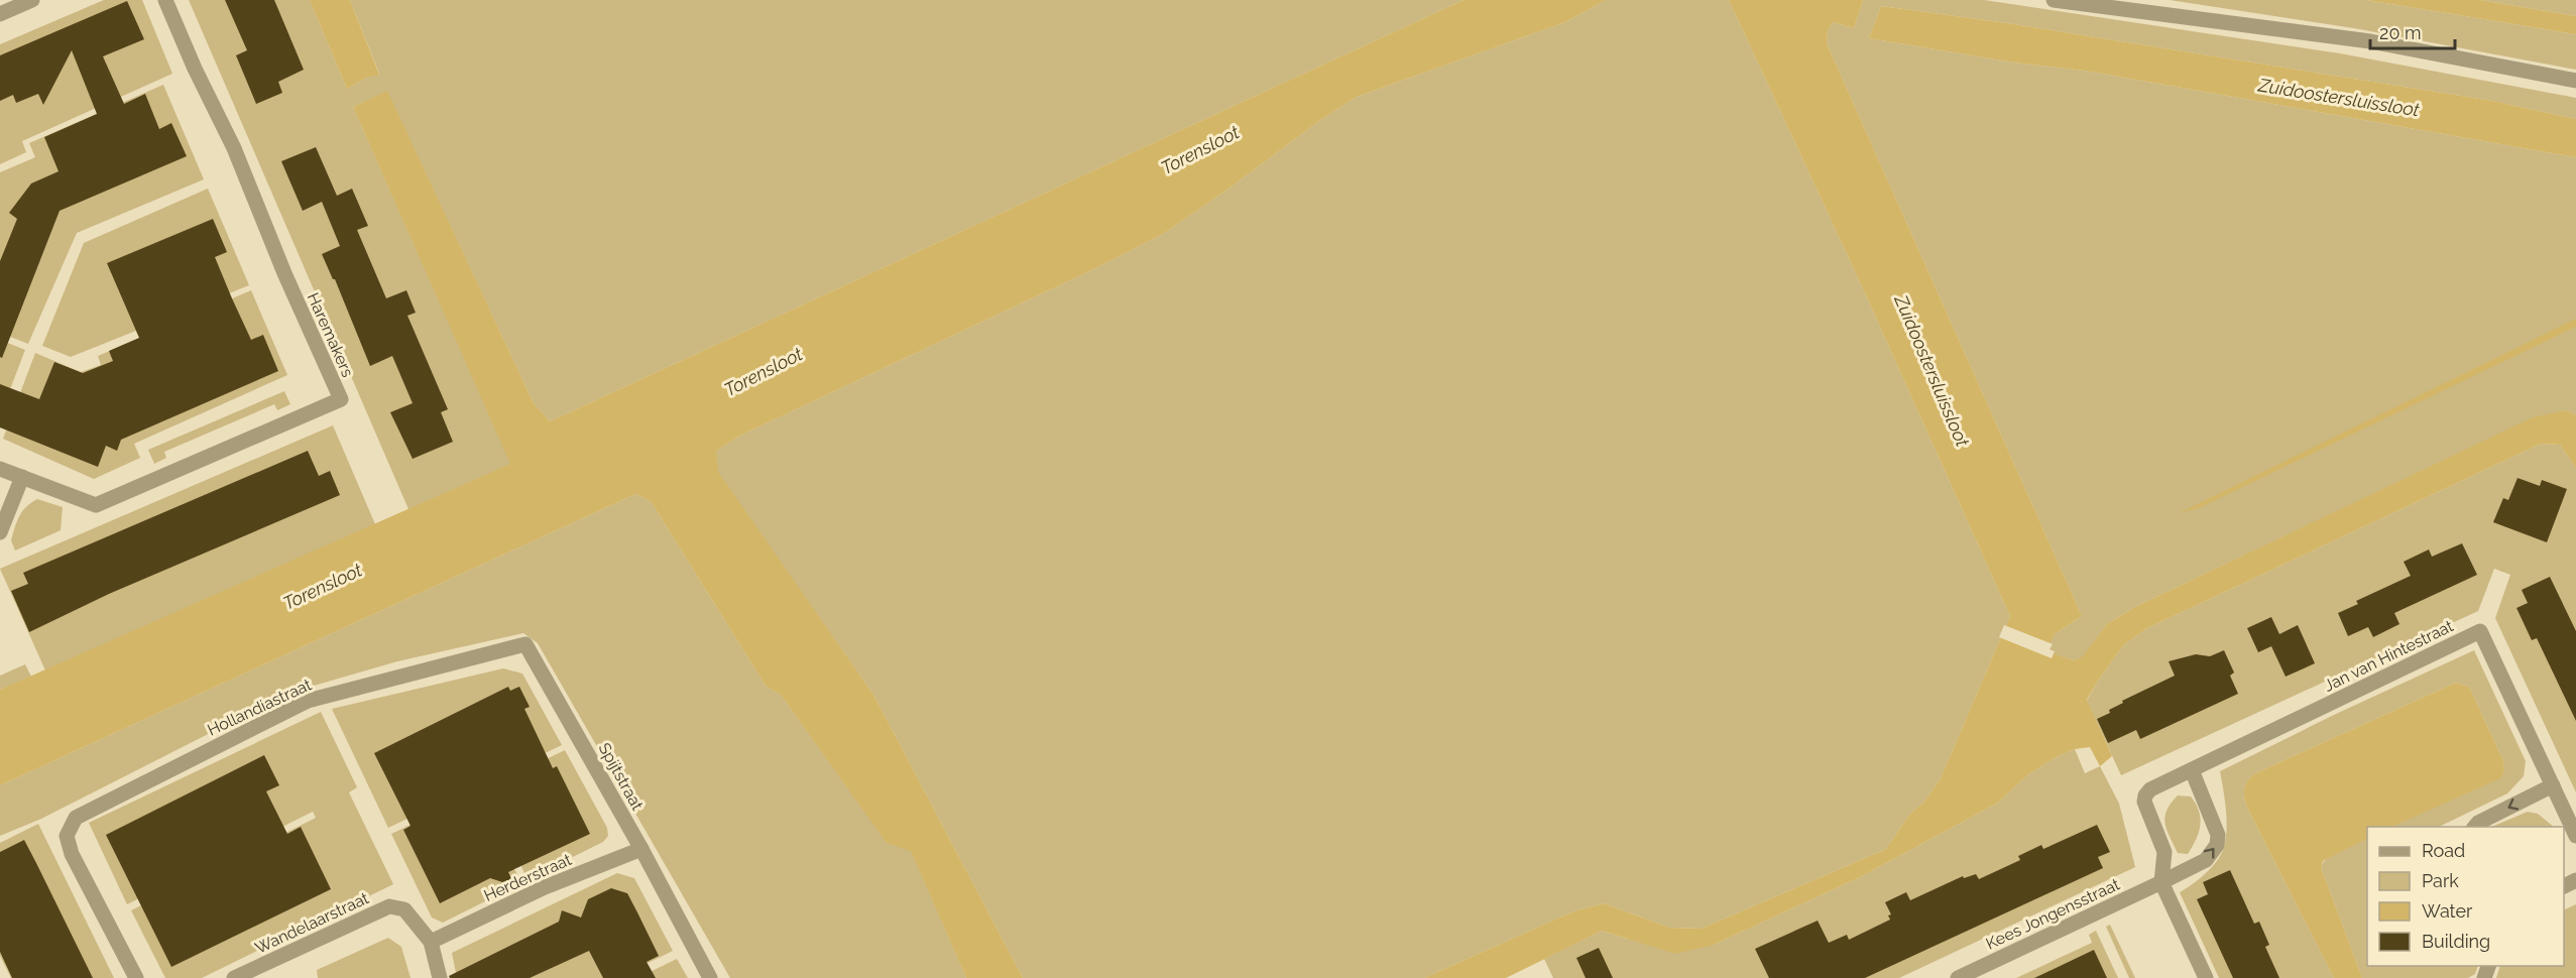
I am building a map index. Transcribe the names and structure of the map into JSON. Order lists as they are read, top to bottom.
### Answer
{
  "streets": {
    "street": [
      "Haremakers",
      "Jan van Hintestraat",
      "Hollandiastraat",
      "Spijtstraat",
      "Herderstraat",
      "Kees Jongensstraat",
      "Wandelaarstraat"
    ]
  },
  "crossings": [
    ["Jan van Hintestraat", "Kees Jongensstraat"],
    ["Hollandiastraat", "Spijtstraat"],
    ["Spijtstraat", "Herderstraat"],
    ["Herderstraat", "Wandelaarstraat"]
  ],
  "water": ["Zuidoostersluissloot", "Torensloot"],
  "legend": [
    "Road",
    "Park",
    "Water",
    "Building"
  ],
  "scale_bar": "20 m"
}
